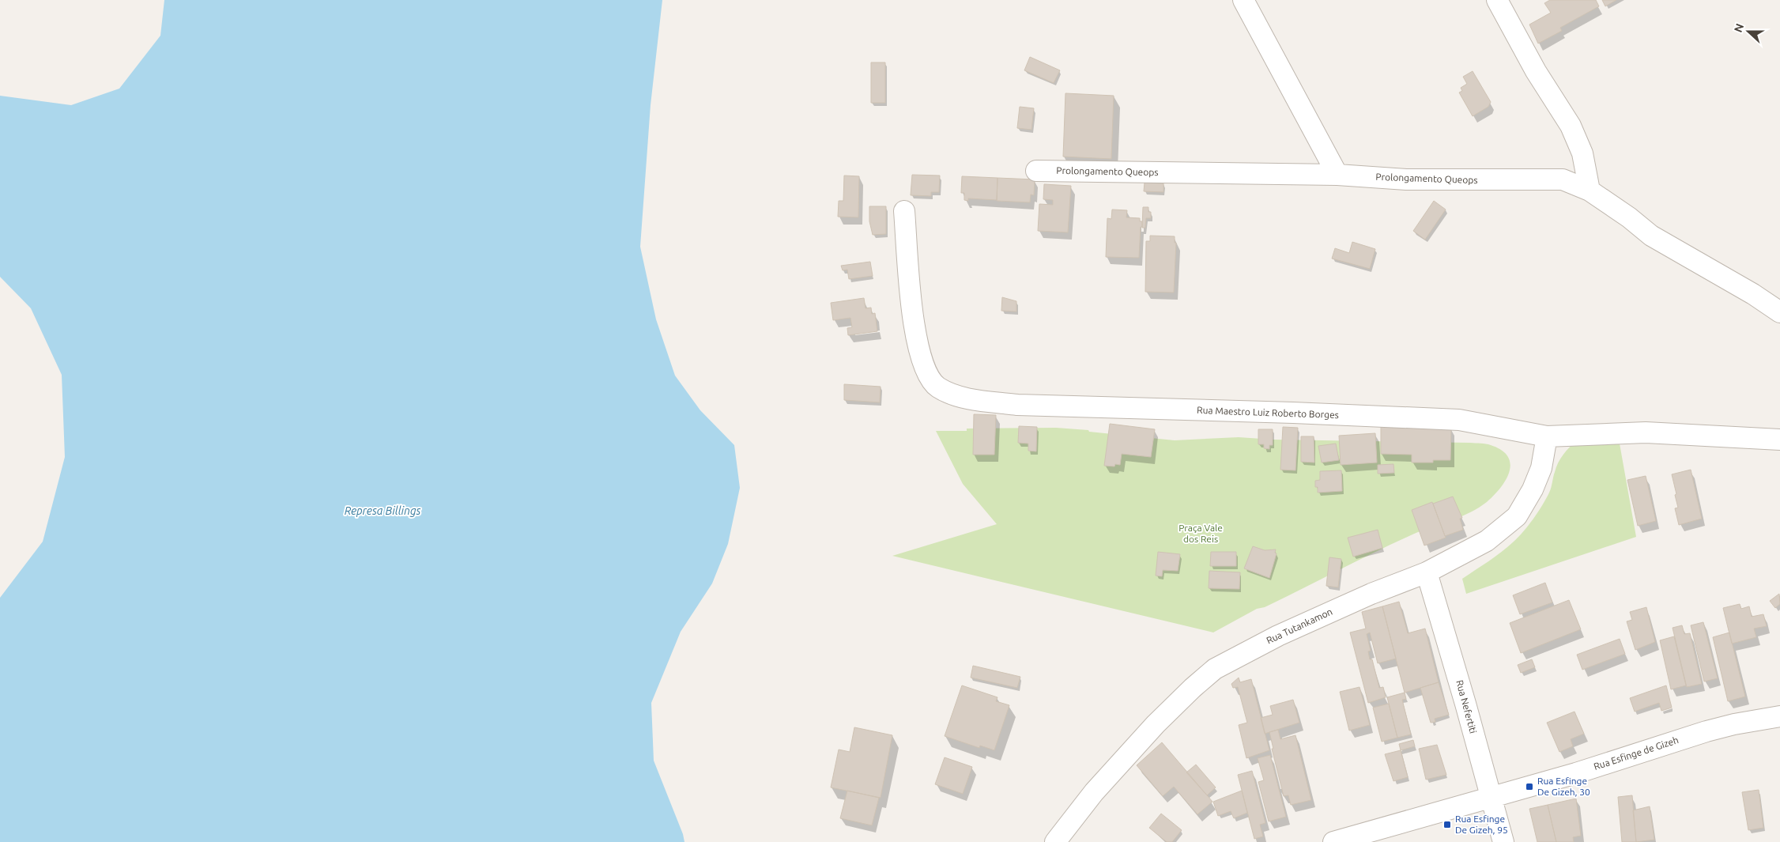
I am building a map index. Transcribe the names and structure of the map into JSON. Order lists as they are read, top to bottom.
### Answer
{
  "streets": {
    "street": [
      "Prolongamento Queops",
      "Rua Maestro Luiz Roberto Borges",
      "Rua Tutankamon",
      "Rua Nefertiti",
      "Rua Esfinge de Gizeh"
    ]
  },
  "crossings": [
    ["Rua Maestro Luiz Roberto Borges", "Rua Tutankamon"],
    ["Rua Tutankamon", "Rua Nefertiti"],
    ["Rua Nefertiti", "Rua Esfinge de Gizeh"]
  ],
  "water": ["Represa Billings"],
  "parks": ["Praça Vale dos Reis"],
  "places": {
    "transit": ["Rua Esfinge De Gizeh, 30", "Rua Esfinge De Gizeh, 95"]
  },
  "north": "left"
}
